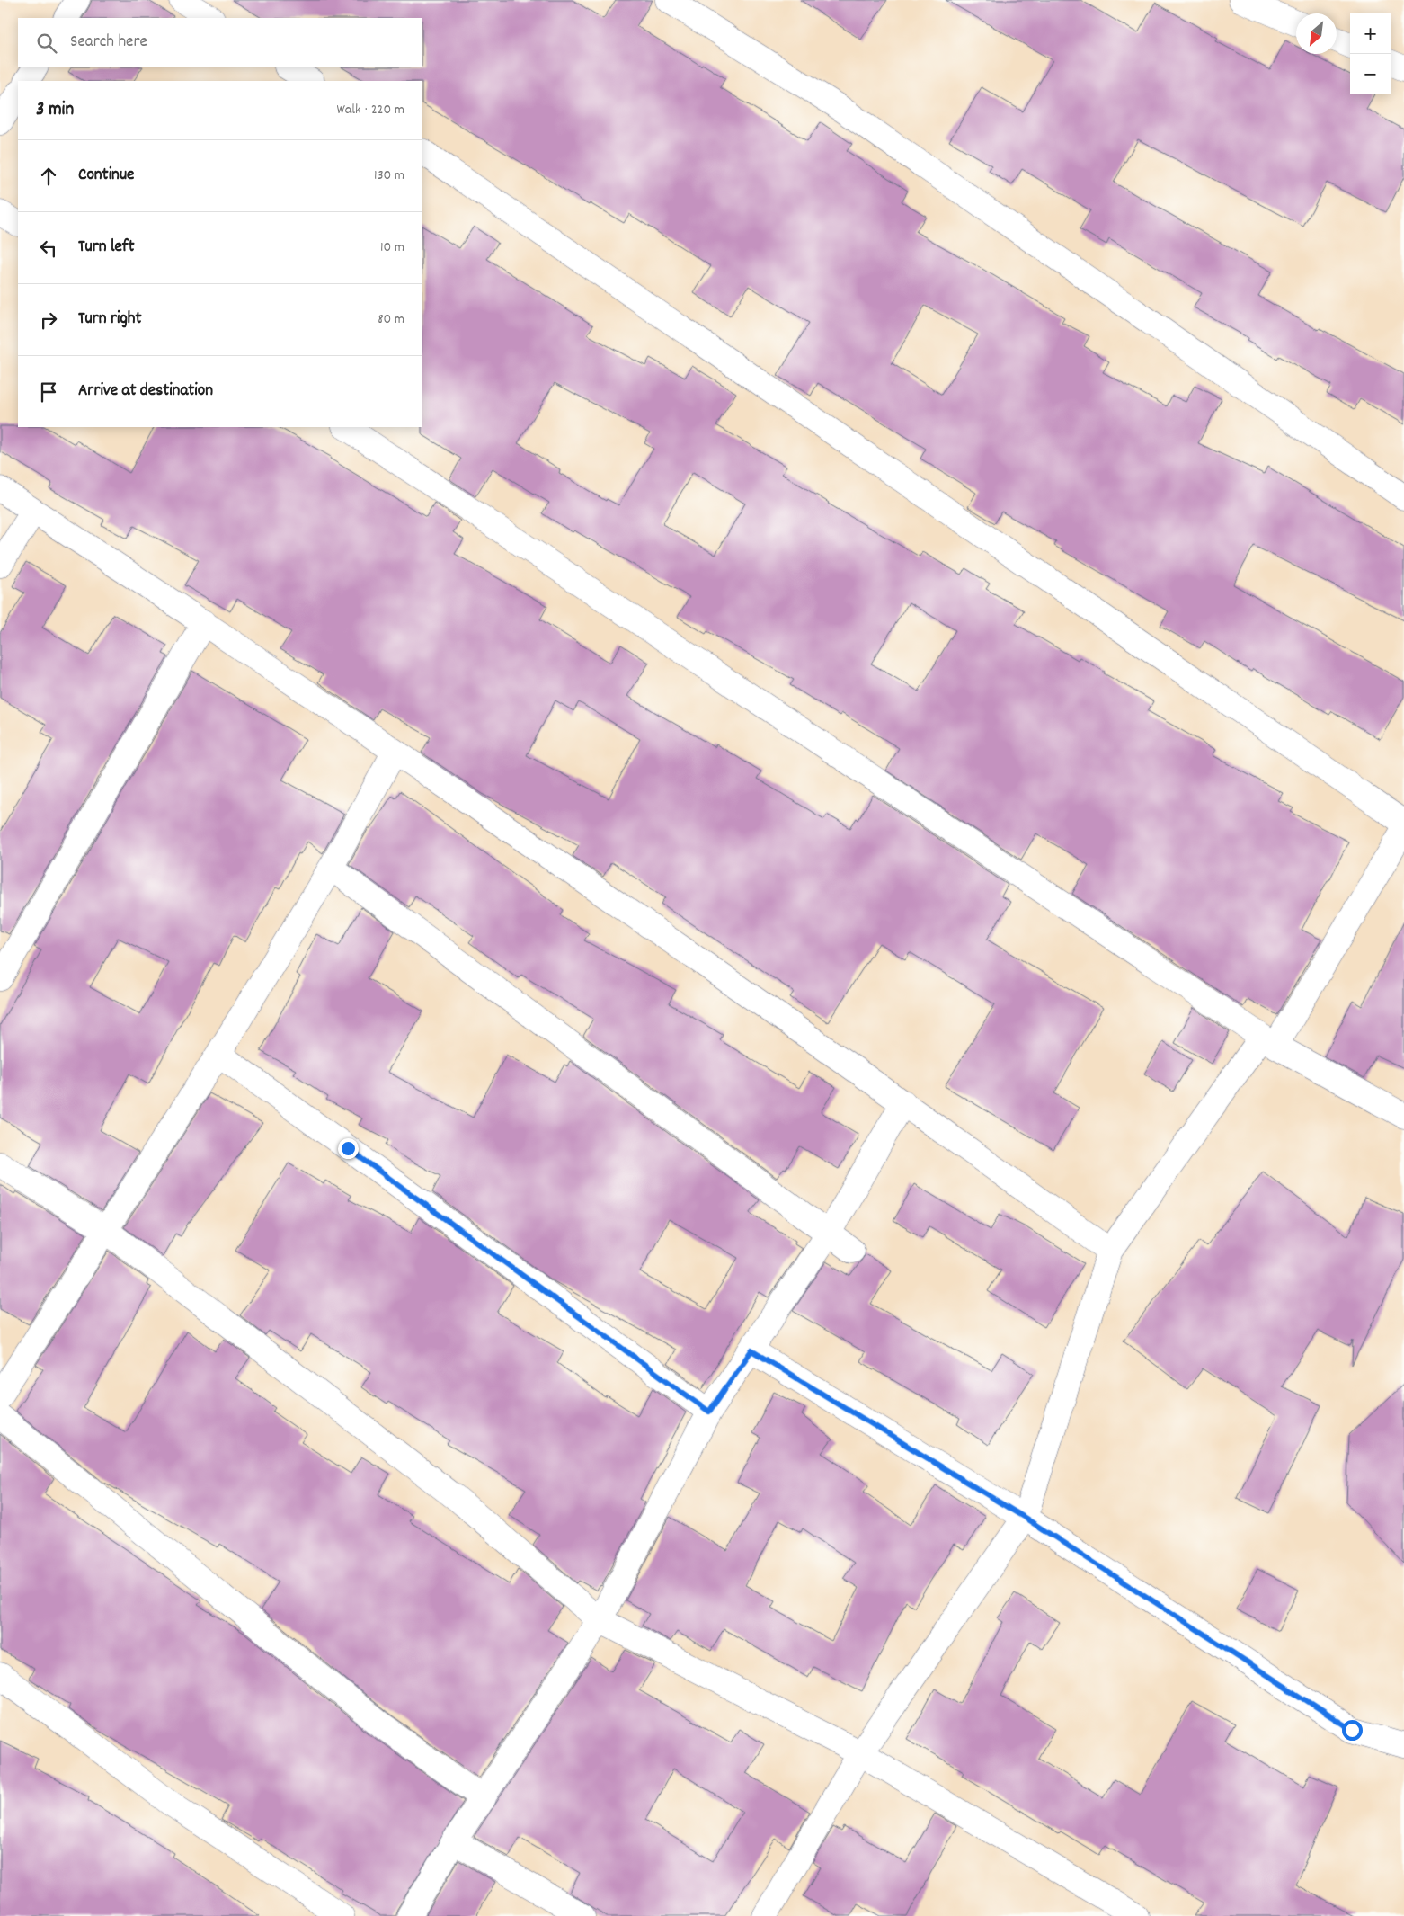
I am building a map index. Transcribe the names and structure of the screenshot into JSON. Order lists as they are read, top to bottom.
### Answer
{
  "north": "bottom left",
  "page": {
    "map_buttons": ["+", "−"],
    "search": "Search here",
    "heading": ["3 min", "Walk · 220 m"],
    "list": [
      ["Continue", "130 m"],
      ["Turn left", "10 m"],
      ["Turn right", "80 m"],
      "Arrive at destination"
    ]
  }
}
